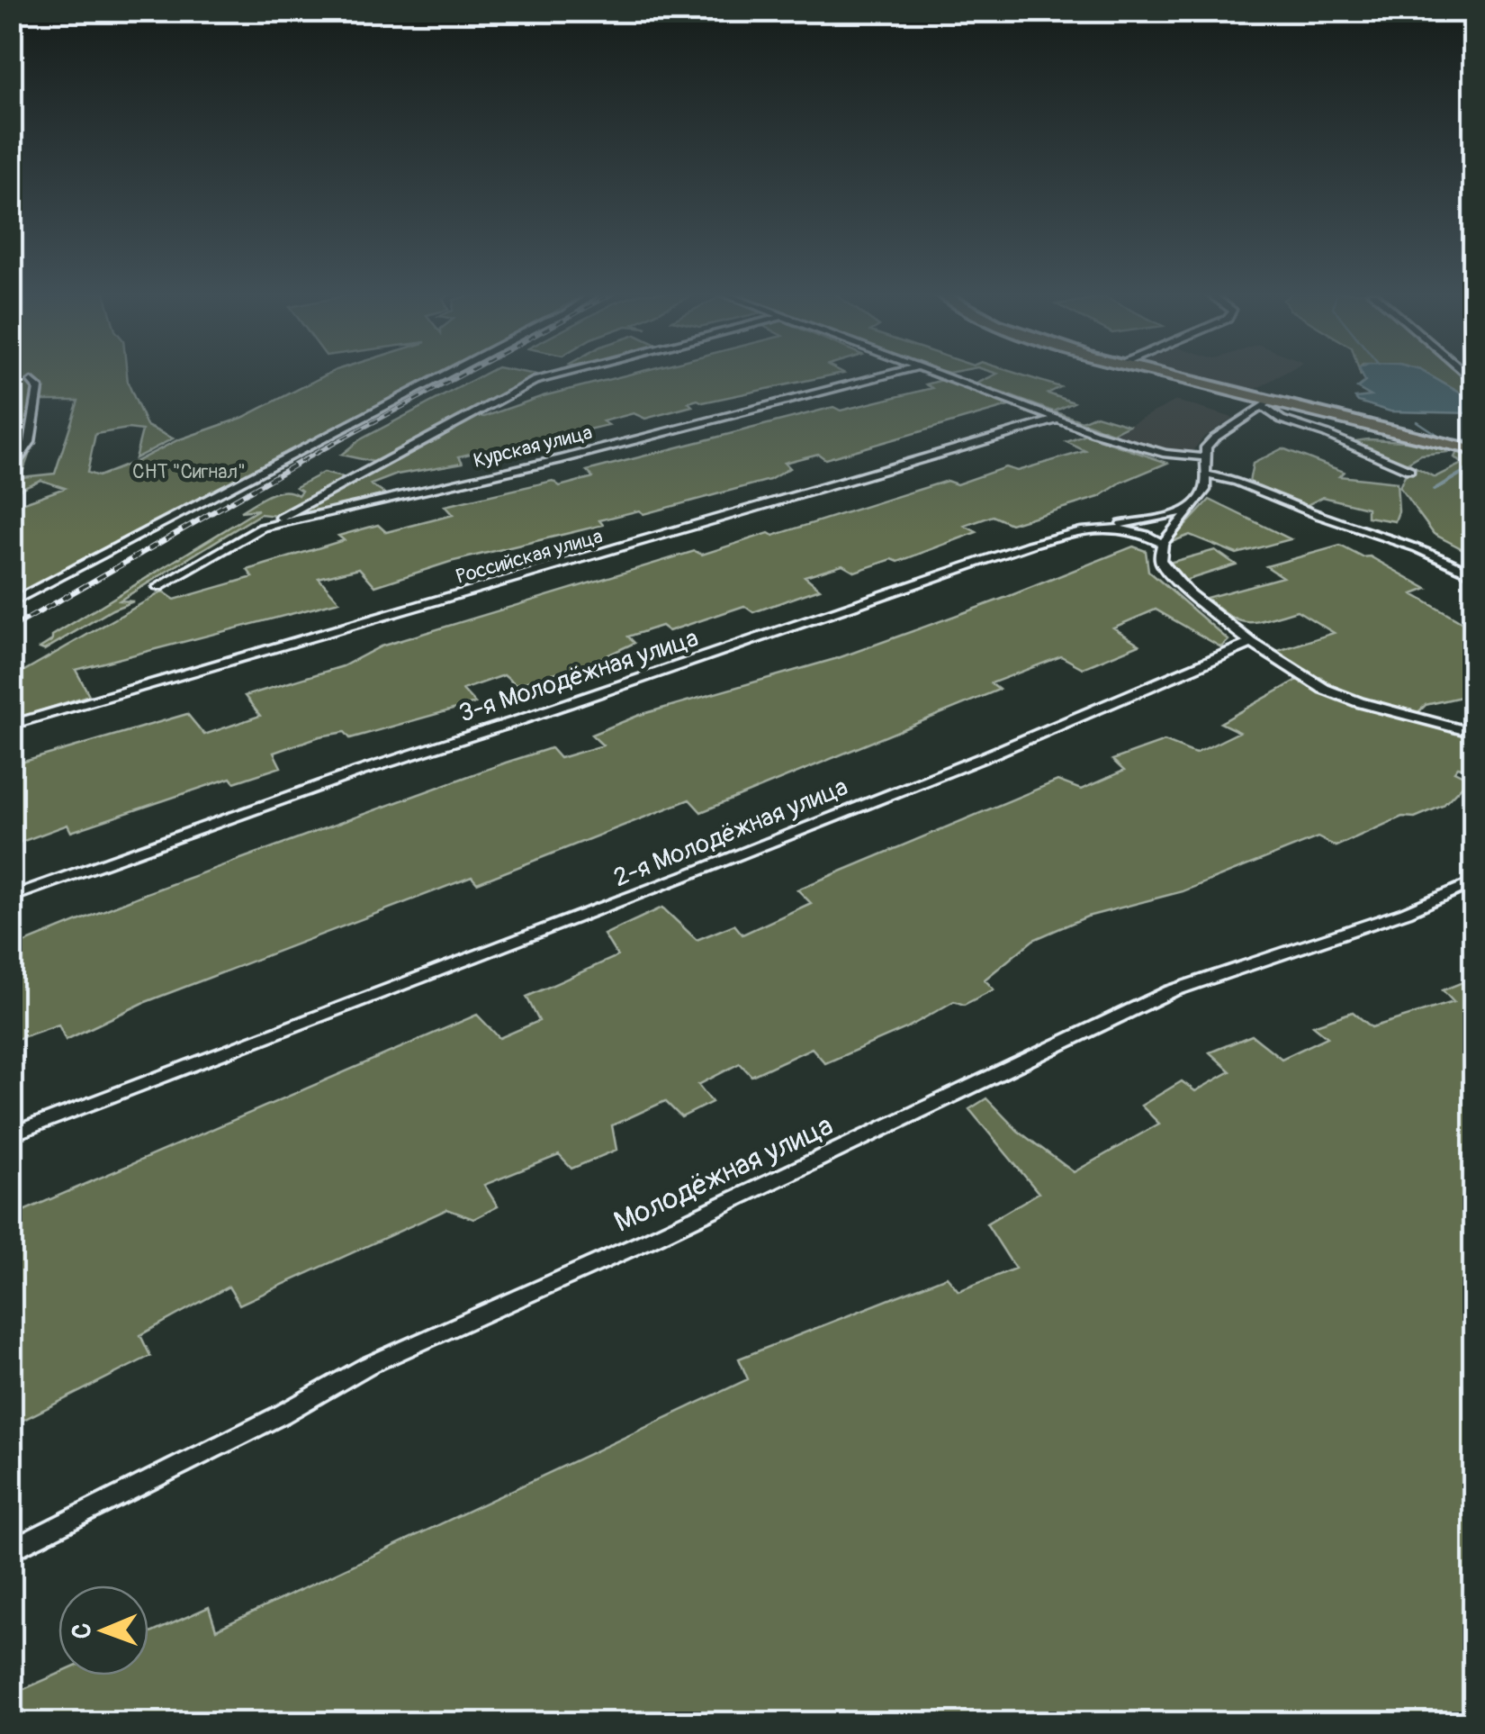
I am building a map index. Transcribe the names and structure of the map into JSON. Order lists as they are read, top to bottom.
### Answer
{
  "streets": {
    "street": [
      "Курская улица",
      "Российская улица",
      "3-я Молодёжная улица",
      "2-я Молодёжная улица",
      "Молодёжная улица"
    ]
  },
  "parks": ["СНТ \"Сигнал\""],
  "north": "left"
}
